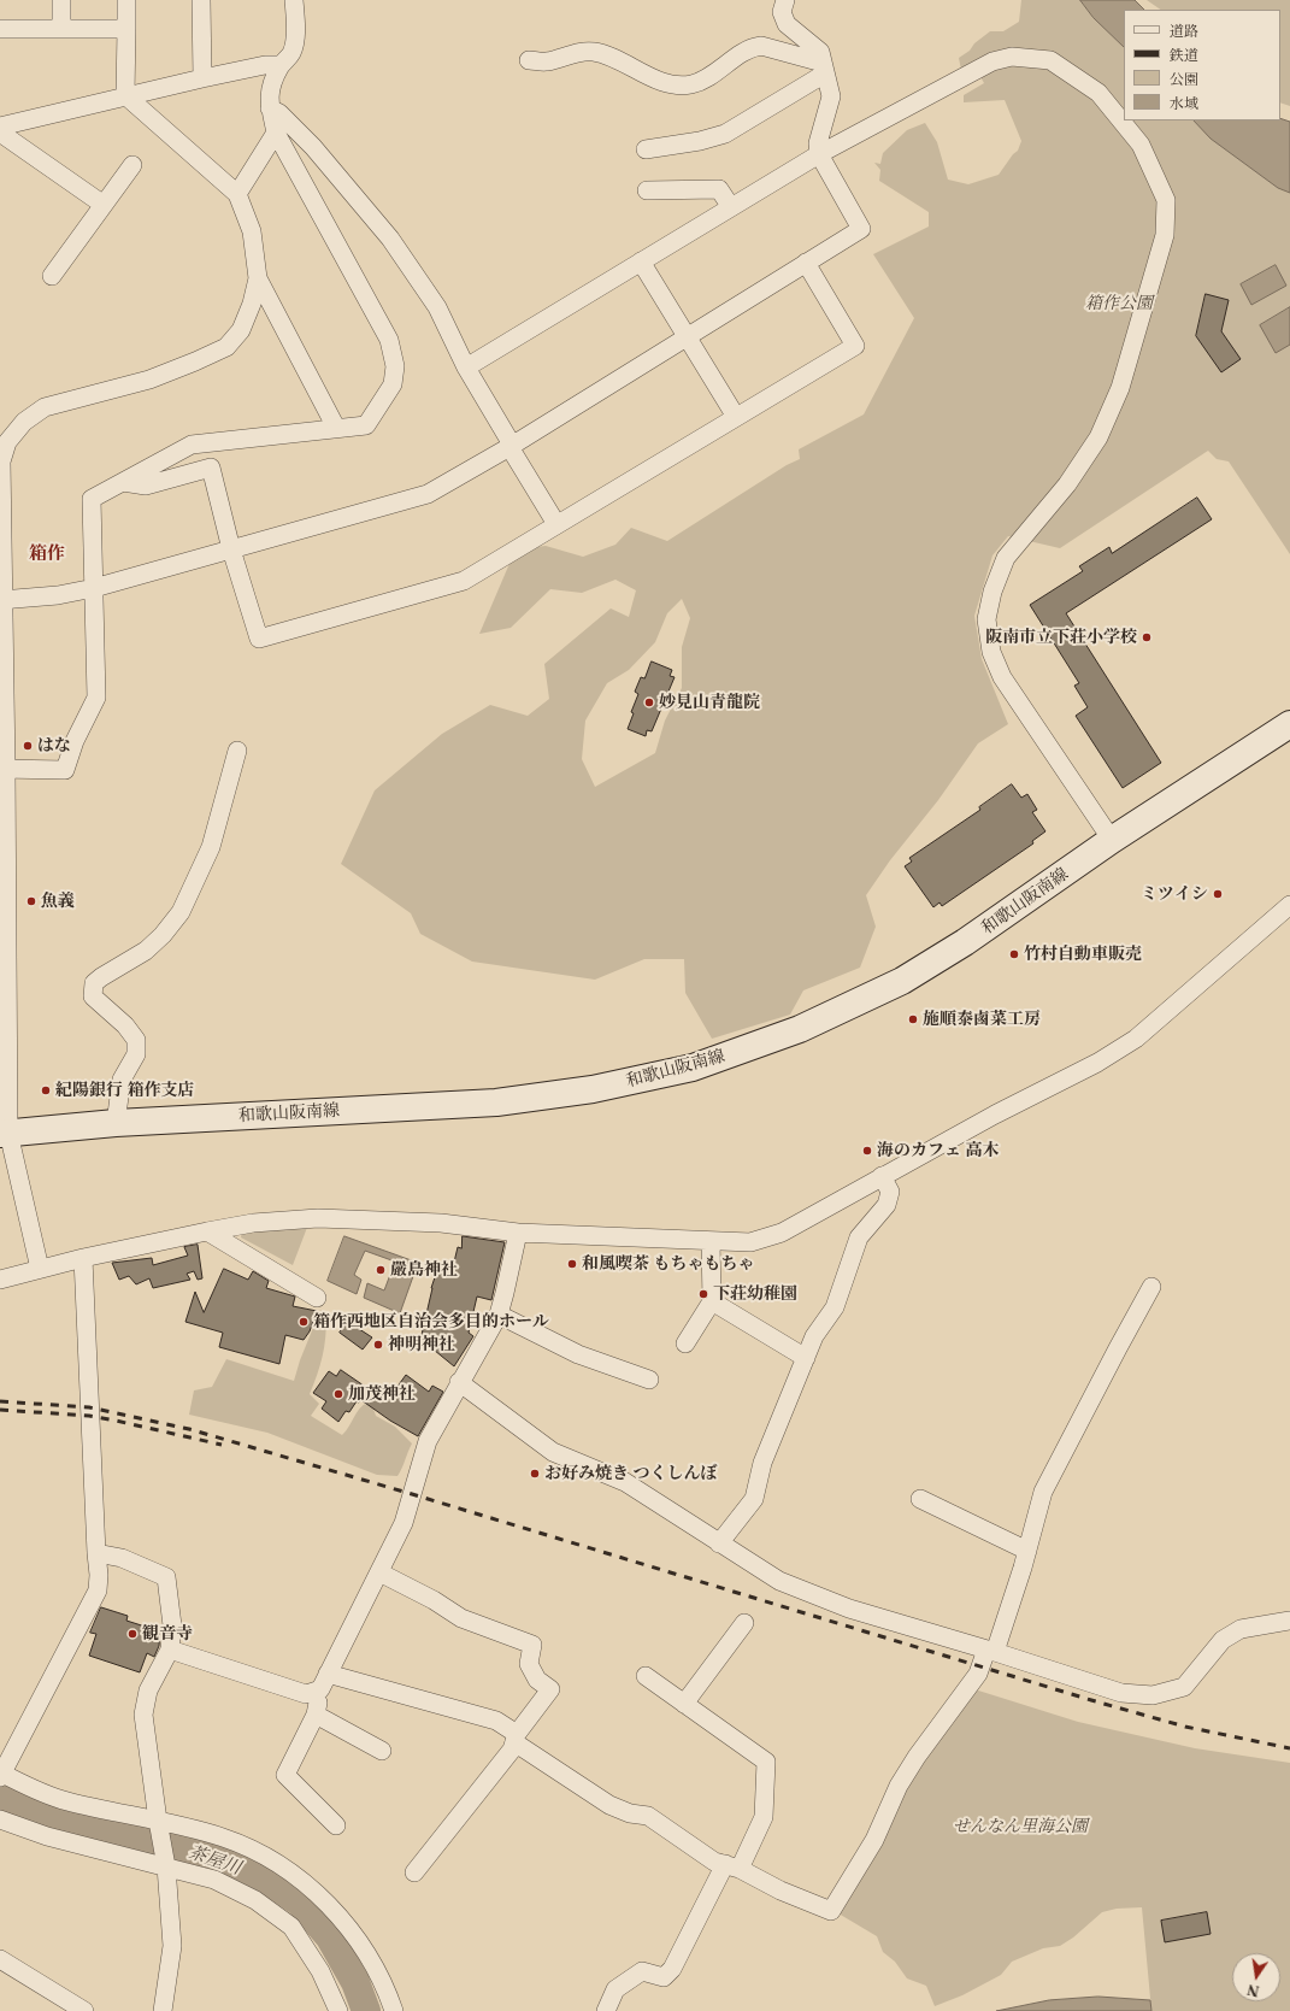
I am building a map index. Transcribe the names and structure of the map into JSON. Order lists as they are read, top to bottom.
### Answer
{
  "streets": {
    "main road": ["和歌山阪南線"]
  },
  "districts": ["箱作"],
  "water": ["茶屋川"],
  "parks": ["箱作公園", "せんなん里海公園"],
  "places": [
    "阪南市立下荘小学校",
    "妙見山青龍院",
    "はな",
    "ミツイシ",
    "魚義",
    "竹村自動車販売",
    "施順泰鹵菜工房",
    "紀陽銀行 箱作支店",
    "海のカフェ 高木",
    "和風喫茶 もちゃもちゃ",
    "嚴島神社",
    "下荘幼稚園",
    "箱作西地区自治会多目的ホール",
    "神明神社",
    "加茂神社",
    "お好み焼き つくしんぼ",
    "観音寺"
  ],
  "legend": [
    "道路",
    "鉄道",
    "公園",
    "水域"
  ],
  "north": "bottom"
}
